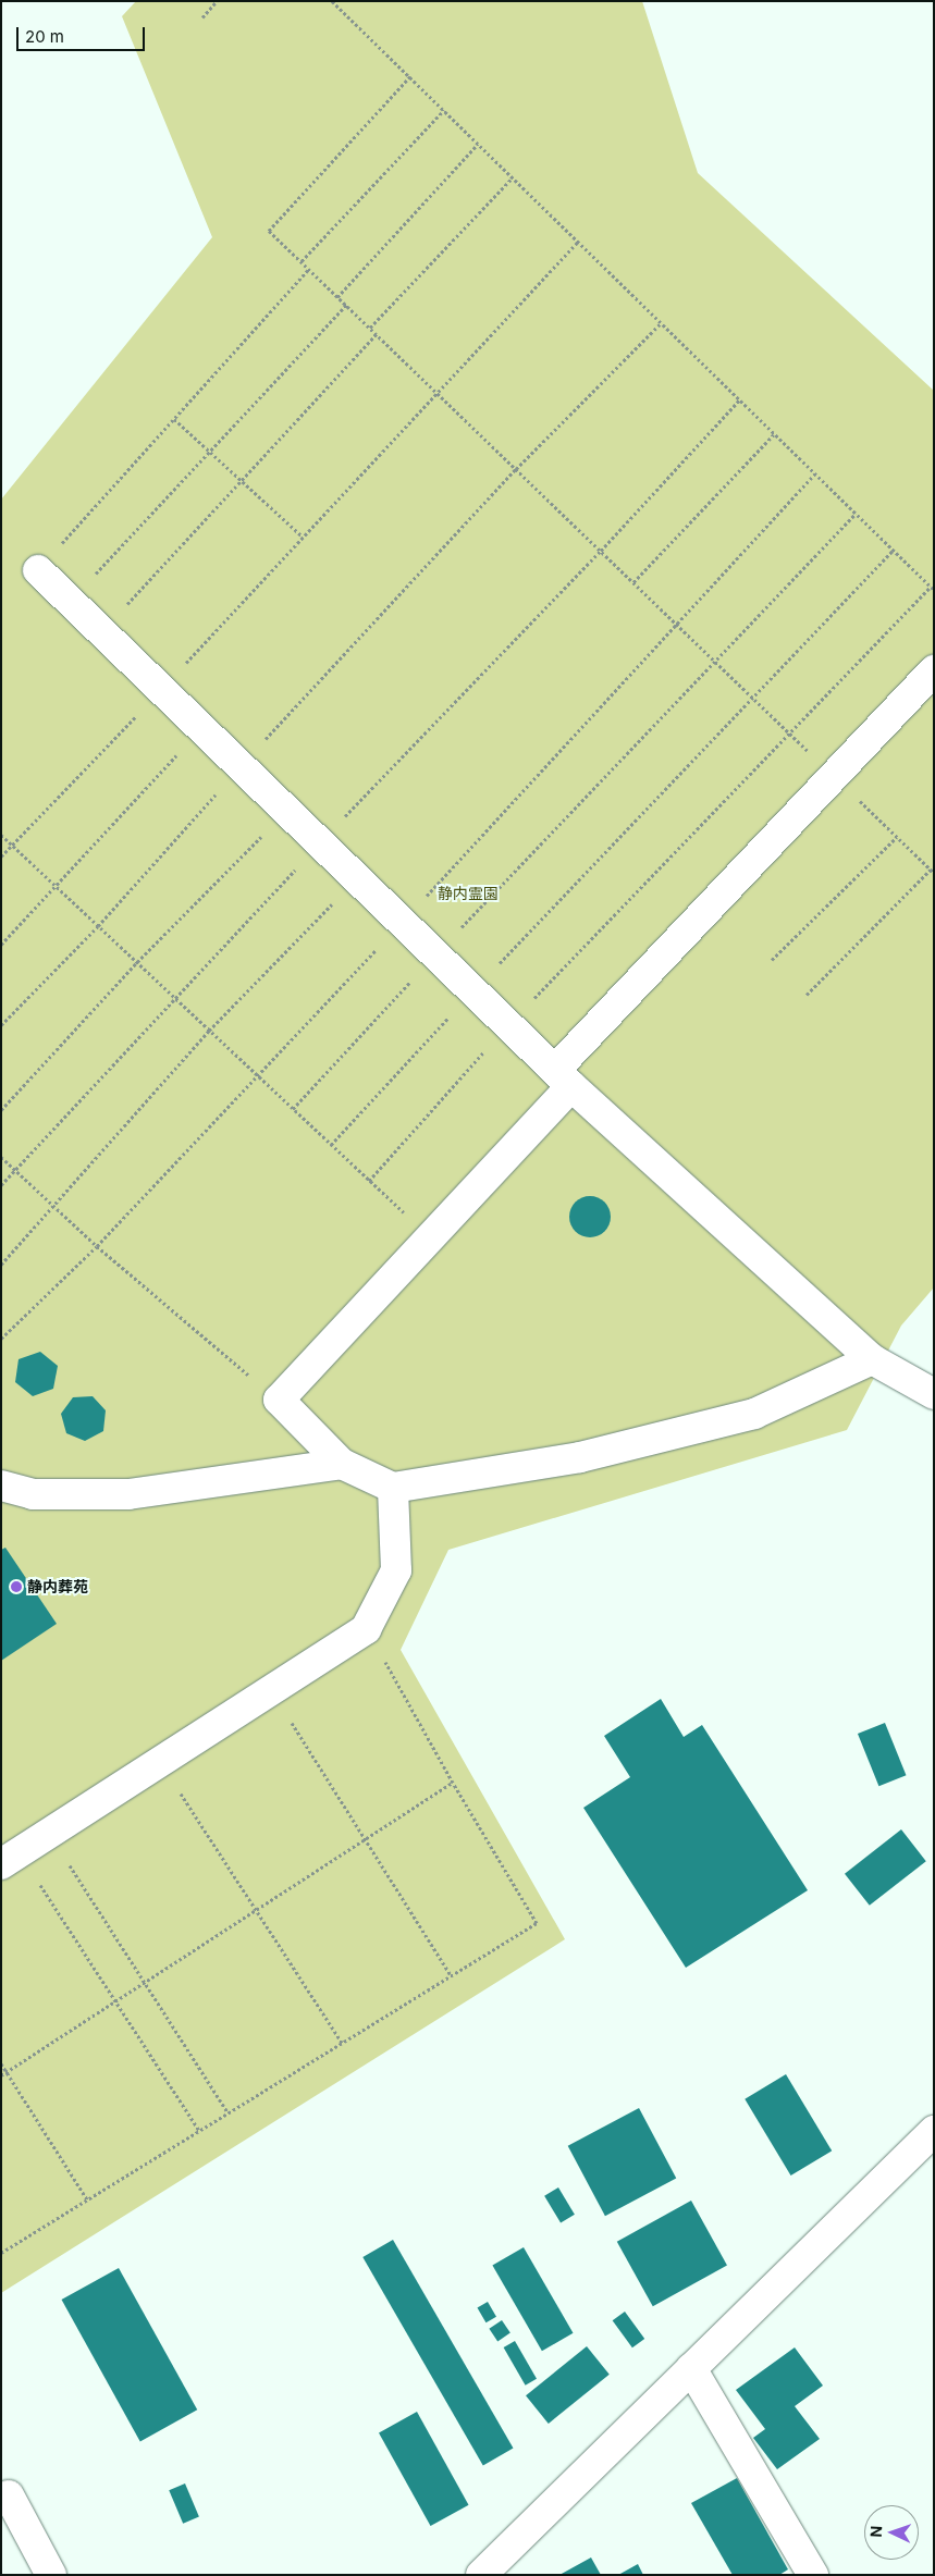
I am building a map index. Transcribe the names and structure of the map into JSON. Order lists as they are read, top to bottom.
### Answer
{
  "parks": ["静内霊園"],
  "places": ["静内葬苑"],
  "scale_bar": "20 m",
  "north": "left"
}
